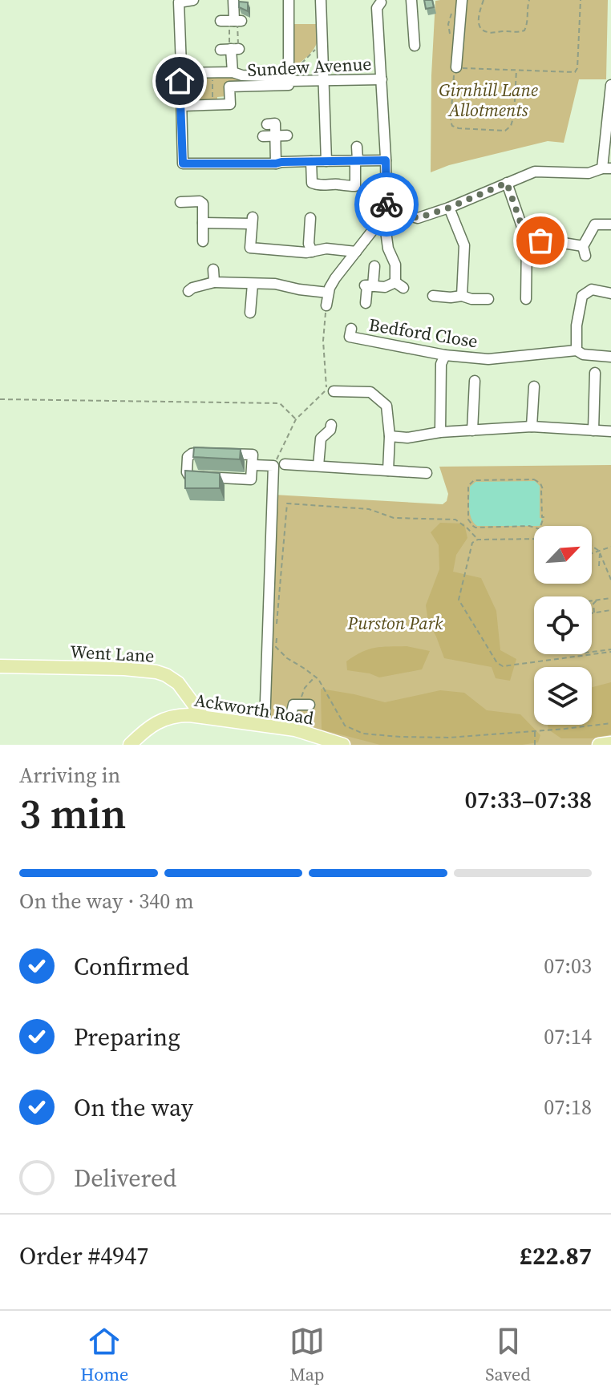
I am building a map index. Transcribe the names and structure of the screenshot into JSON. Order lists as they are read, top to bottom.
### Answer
{
  "streets": {
    "main road": ["Went Lane", "Ackworth Road"],
    "street": ["Sundew Avenue", "Bedford Close"]
  },
  "crossings": [
    ["Went Lane", "Ackworth Road"]
  ],
  "parks": ["Girnhill Lane Allotments", "Purston Park"],
  "north": "top right",
  "page": {
    "heading": ["3 min", "Arriving in", "07:33–07:38"],
    "panel": ["Order #4947", "£22.87"],
    "bar": "On the way · 340 m",
    "list": [
      ["Confirmed", "07:03"],
      ["Preparing", "07:14"],
      ["On the way", "07:18"],
      "Delivered"
    ],
    "tabs": ["Home", "Map", "Saved"]
  }
}
